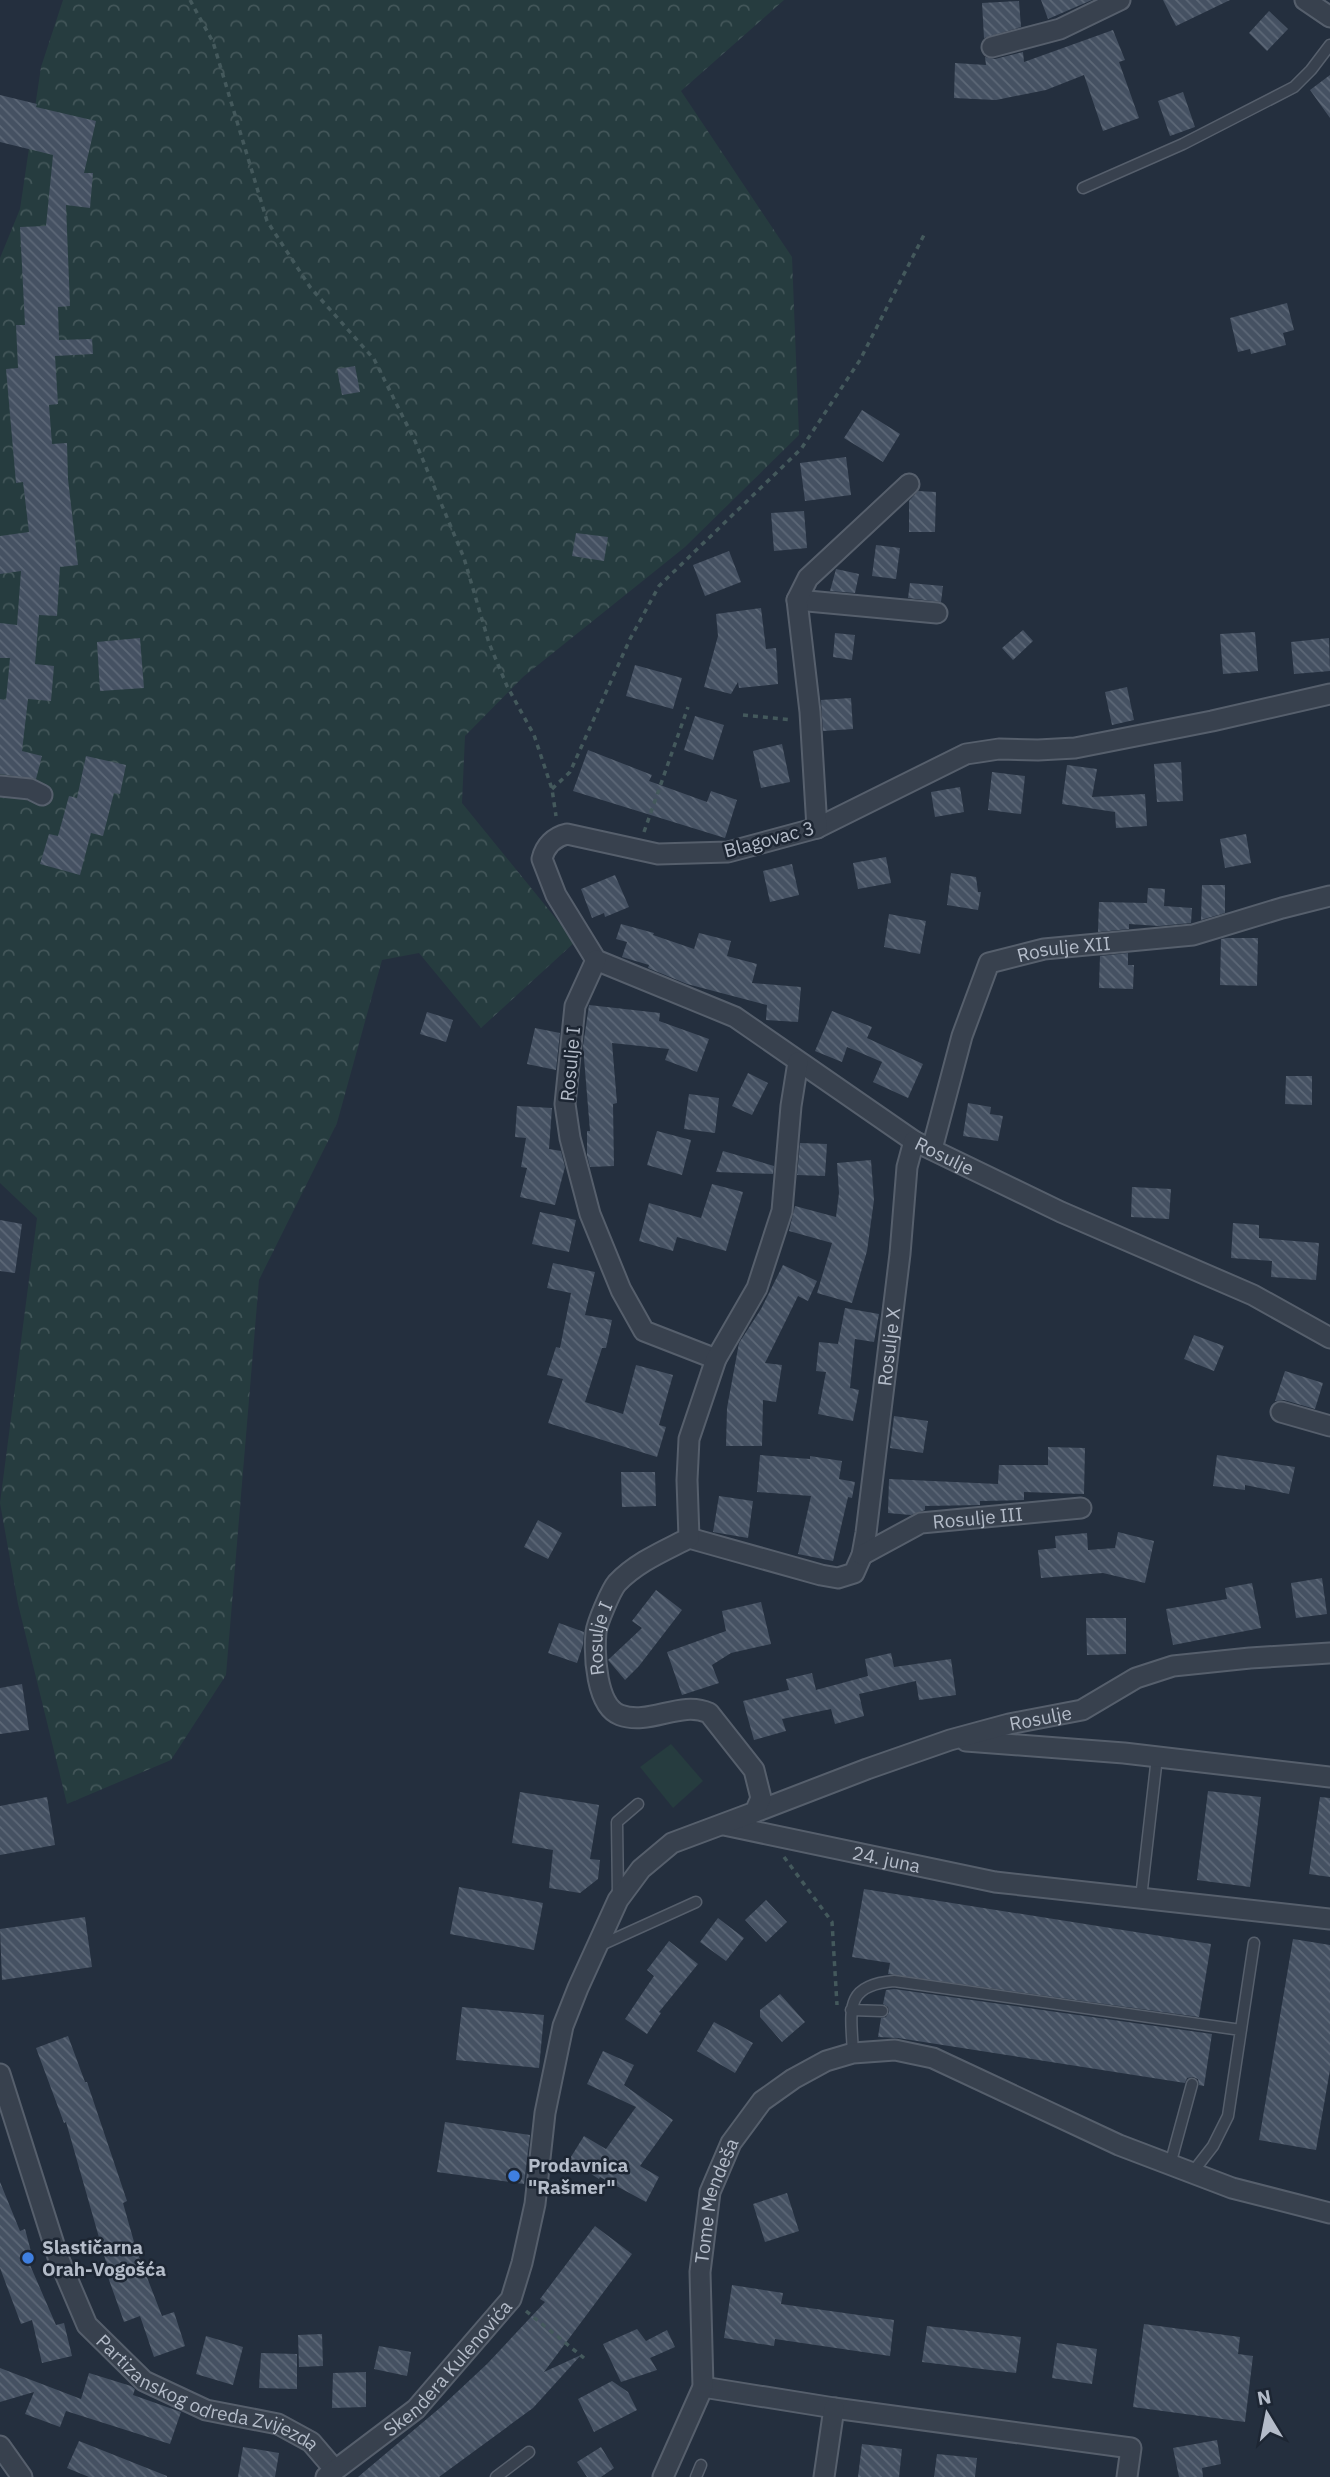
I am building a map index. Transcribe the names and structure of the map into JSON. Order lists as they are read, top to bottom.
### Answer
{
  "streets": {
    "street": [
      "Blagovac 3",
      "Rosulje XII",
      "Rosulje I",
      "Rosulje",
      "Rosulje X",
      "Rosulje III",
      "24. juna",
      "Tome Mendeša",
      "Skendera Kulenovića",
      "Partizanskog odreda Zvijezda"
    ]
  },
  "crossings": [
    ["Rosulje XII", "Rosulje"],
    ["Rosulje I", "Rosulje"],
    ["Rosulje I", "Rosulje III"],
    ["Rosulje", "Rosulje X"],
    ["Rosulje X", "Rosulje III"],
    ["24. juna", "Skendera Kulenovića"],
    ["Skendera Kulenovića", "Partizanskog odreda Zvijezda"]
  ],
  "places": ["Prodavnica \"Rašmer\"", "Slastičarna Orah-Vogošća"],
  "north": "top"
}
